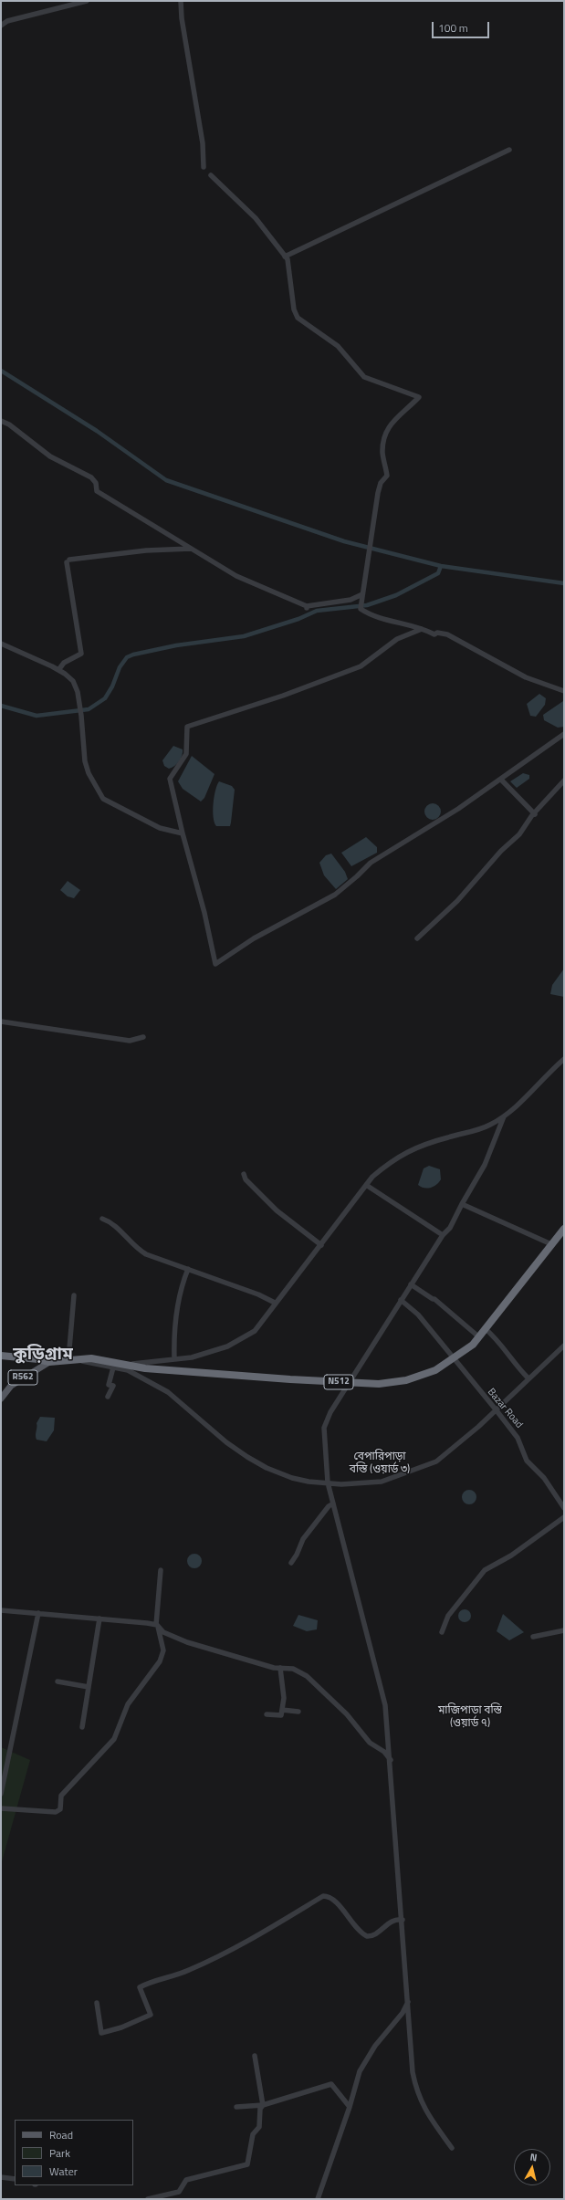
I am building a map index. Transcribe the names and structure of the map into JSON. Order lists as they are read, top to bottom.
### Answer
{
  "streets": {
    "highway": ["N512"],
    "main road": ["R562"],
    "street": ["Bazar Road"]
  },
  "crossings": [
    ["R562", "N512"],
    ["N512", "Bazar Road"]
  ],
  "districts": ["কুড়িগ্রাম", "বেপারিপাড়া বস্তি (ওয়ার্ড ৩)", "মাজিপাড়া বস্তি (ওয়ার্ড ৭)"],
  "legend": ["Road", "Park", "Water"],
  "scale_bar": "100 m",
  "north": "top"
}
